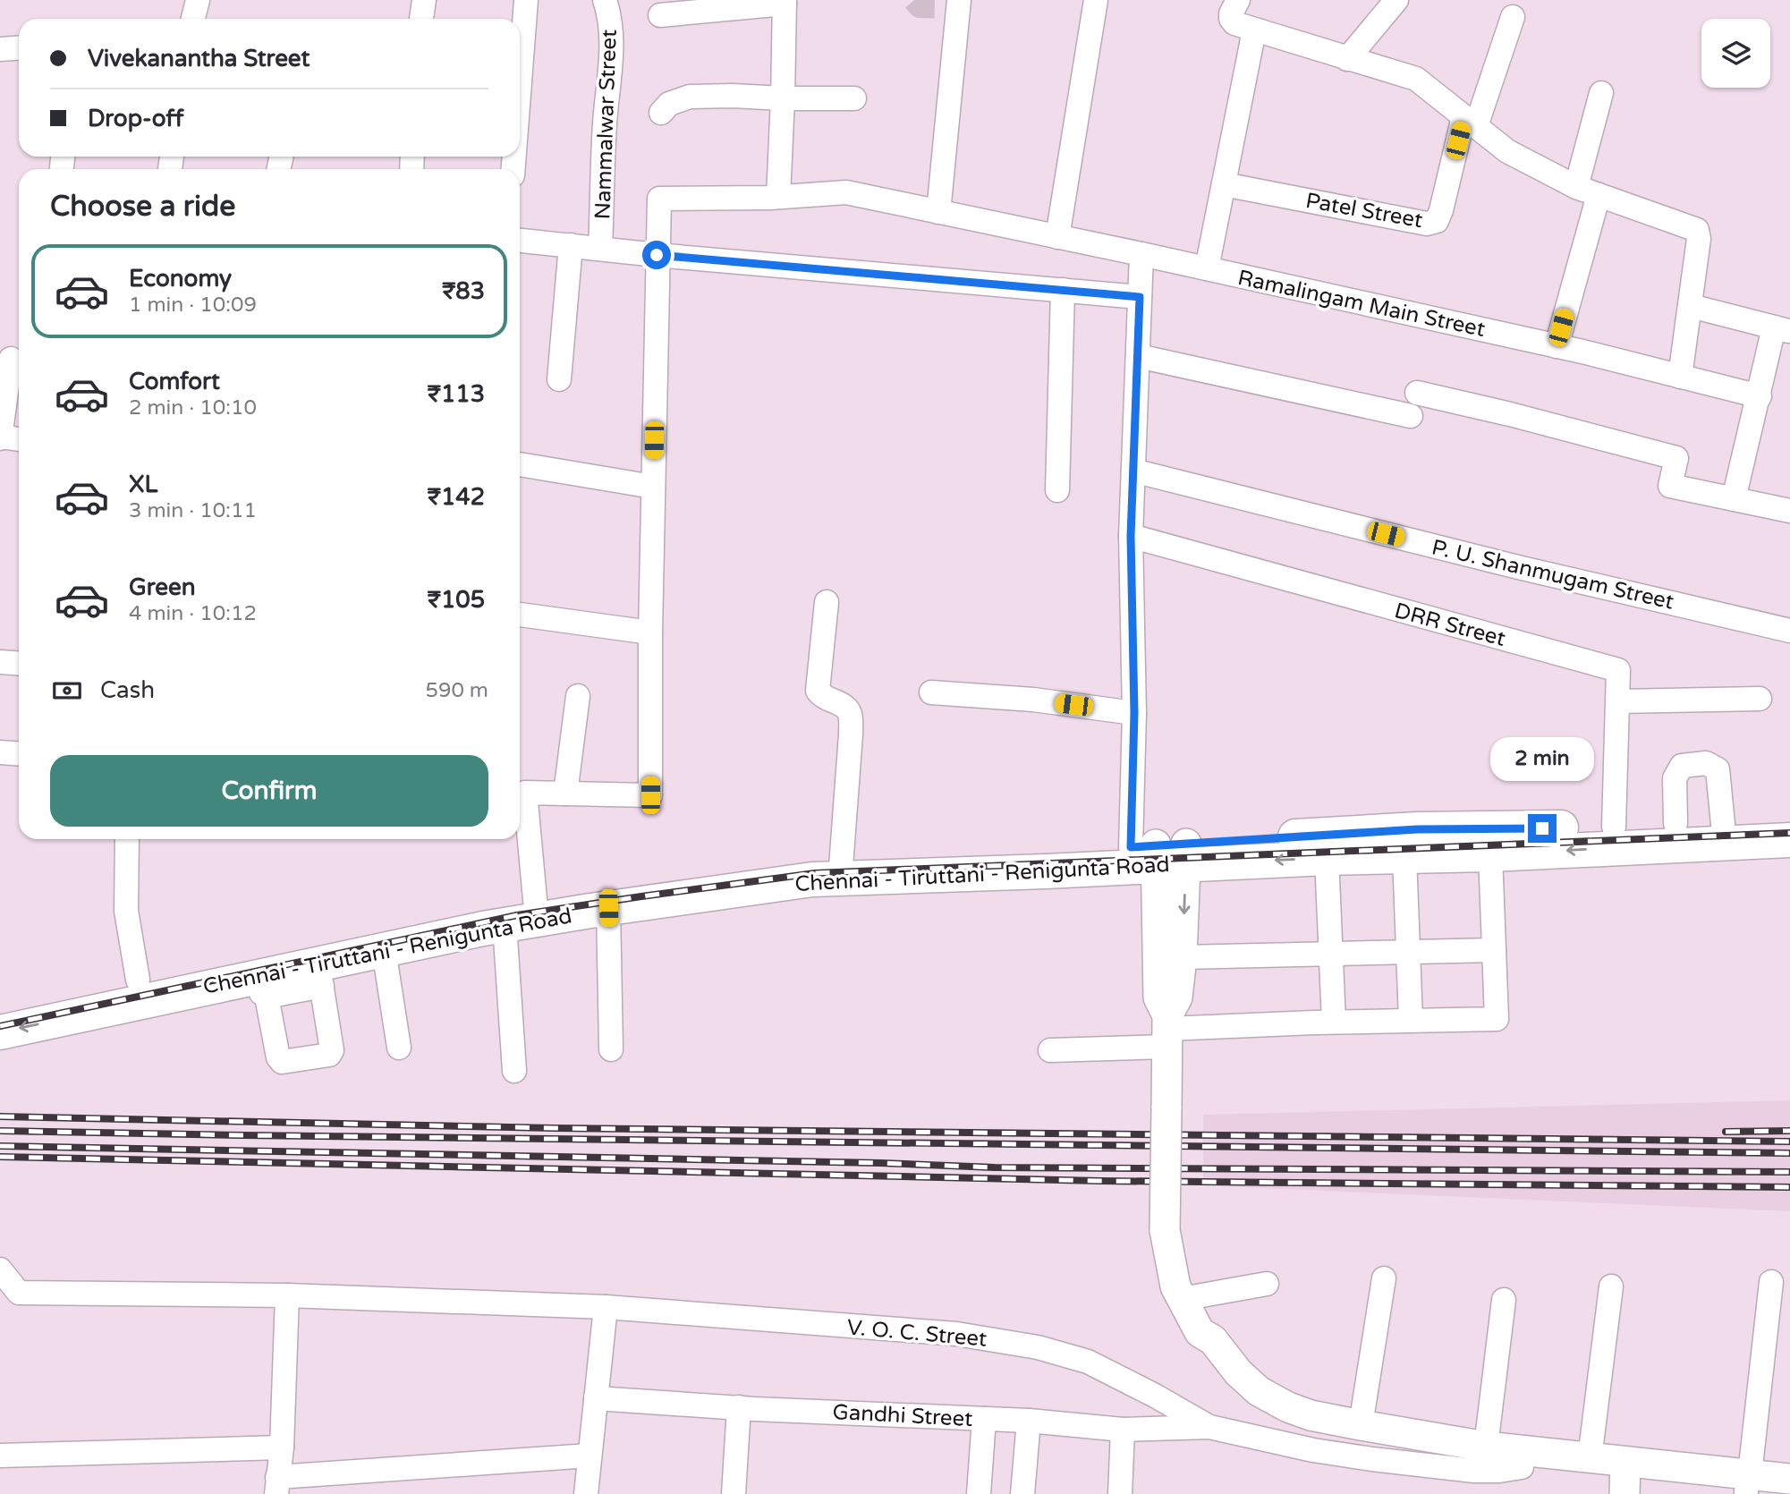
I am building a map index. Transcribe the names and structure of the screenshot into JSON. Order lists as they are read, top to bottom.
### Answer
{
  "streets": {
    "highway": ["Chennai - Tiruttani - Renigunta Road"],
    "street": [
      "Nammalwar Street",
      "Patel Street",
      "Ramalingam Main Street",
      "P. U. Shanmugam Street",
      "DRR Street",
      "V. O. C. Street",
      "Gandhi Street"
    ]
  },
  "crossings": [
    ["DRR Street", "Chennai - Tiruttani - Renigunta Road"],
    ["V. O. C. Street", "Gandhi Street"]
  ],
  "page": {
    "banner": ["Vivekanantha Street", "Drop-off"],
    "heading": "Choose a ride",
    "list": [
      {
        "name": "Economy",
        "note": "1 min · 10:09",
        "value": "₹83"
      },
      {
        "name": "Comfort",
        "note": "2 min · 10:10",
        "value": "₹113"
      },
      {
        "name": "XL",
        "note": "3 min · 10:11",
        "value": "₹142"
      },
      {
        "name": "Green",
        "note": "4 min · 10:12",
        "value": "₹105"
      }
    ],
    "pay": ["Cash", "590 m"],
    "bubble": "2 min",
    "buttons": "Confirm"
  }
}
